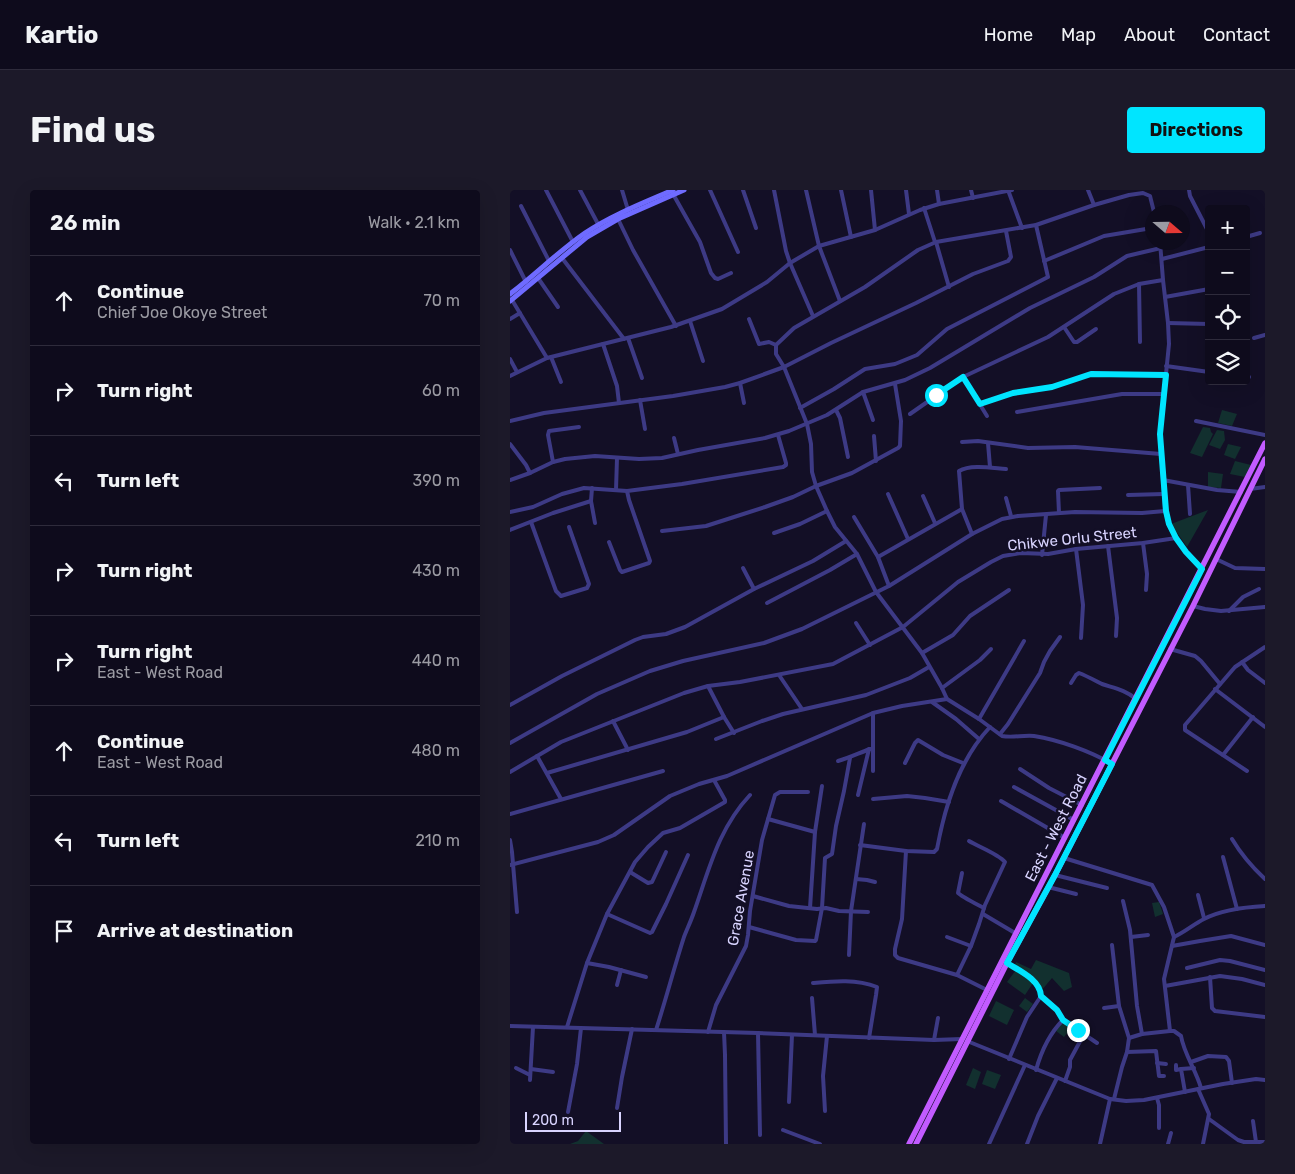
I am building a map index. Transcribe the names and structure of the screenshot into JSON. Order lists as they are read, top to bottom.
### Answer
{
  "streets": {
    "main road": ["East - West Road"],
    "street": ["Chikwe Orlu Street", "Grace Avenue"]
  },
  "scale_bar": "200 m",
  "north": "right",
  "page": {
    "header": "Kartio",
    "nav": [
      "Home",
      "Map",
      "About",
      "Contact"
    ],
    "buttons": "Directions",
    "title": "Find us",
    "heading": ["26 min", "Walk · 2.1 km"],
    "map_buttons": ["+", "−"],
    "list": [
      ["Continue", "Chief Joe Okoye Street", "70 m"],
      ["Turn right", "60 m"],
      ["Turn left", "390 m"],
      ["Turn right", "430 m"],
      ["Turn right", "East - West Road", "440 m"],
      ["Continue", "East - West Road", "480 m"],
      ["Turn left", "210 m"],
      "Arrive at destination"
    ],
    "scale": "200 m"
  }
}
